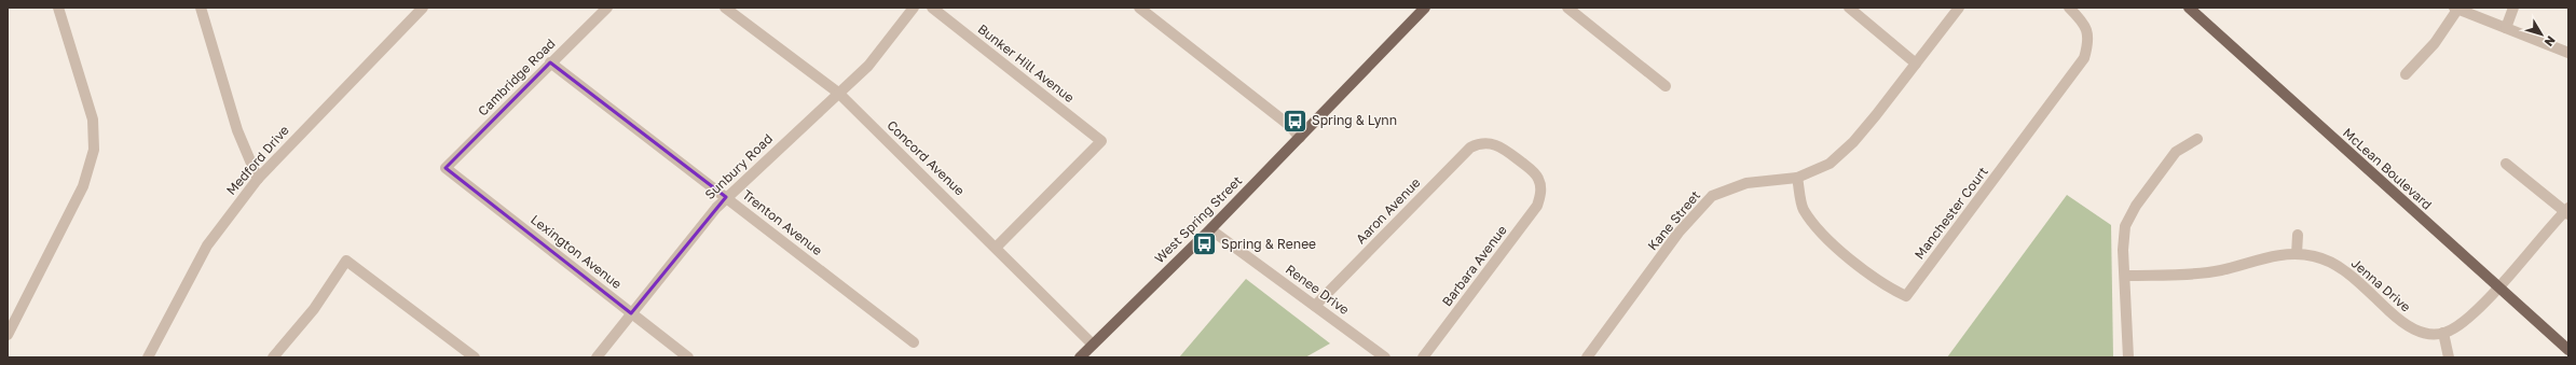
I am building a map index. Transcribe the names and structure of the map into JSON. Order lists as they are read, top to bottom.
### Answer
{
  "streets": {
    "main road": ["McLean Boulevard", "West Spring Street"],
    "street": [
      "Bunker Hill Avenue",
      "Cambridge Road",
      "Concord Avenue",
      "Medford Drive",
      "Sunbury Road",
      "Aaron Avenue",
      "Manchester Court",
      "Kane Street",
      "Trenton Avenue",
      "Lexington Avenue",
      "Barbara Avenue",
      "Jenna Drive",
      "Renee Drive"
    ]
  },
  "crossings": [
    ["Bunker Hill Avenue", "Concord Avenue"],
    ["Cambridge Road", "Trenton Avenue"],
    ["Cambridge Road", "Lexington Avenue"],
    ["Concord Avenue", "Sunbury Road"],
    ["Concord Avenue", "West Spring Street"],
    ["Sunbury Road", "Trenton Avenue"],
    ["Sunbury Road", "Lexington Avenue"],
    ["Aaron Avenue", "Barbara Avenue"],
    ["Aaron Avenue", "Renee Drive"],
    ["Manchester Court", "Kane Street"],
    ["West Spring Street", "Renee Drive"]
  ],
  "places": {
    "bus stop": ["Spring & Lynn", "Spring & Renee"]
  },
  "north": "bottom right"
}
